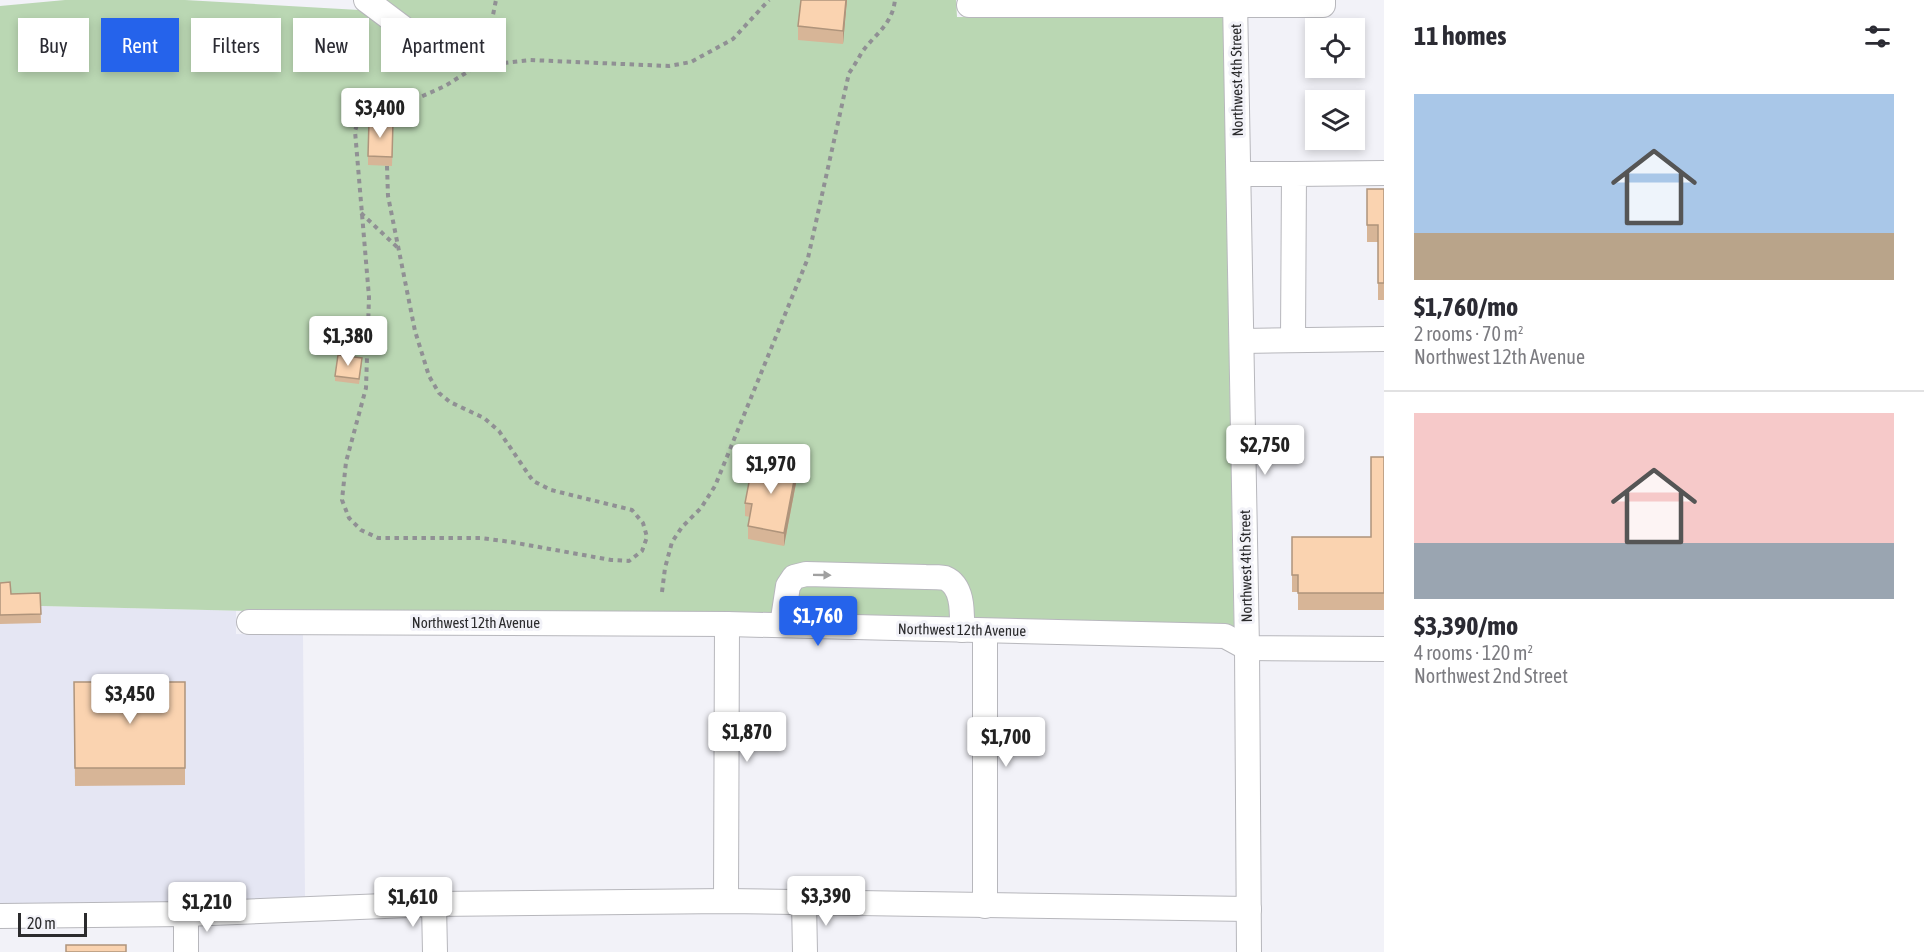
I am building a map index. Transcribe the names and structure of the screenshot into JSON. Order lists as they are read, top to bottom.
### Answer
{
  "streets": {
    "street": ["Northwest 4th Street", "Northwest 12th Avenue"]
  },
  "crossings": [
    ["Northwest 4th Street", "Northwest 12th Avenue"]
  ],
  "scale_bar": "20 m",
  "page": {
    "heading": "11 homes",
    "chip": [
      "Buy",
      "Rent",
      "Filters",
      "New",
      "Apartment"
    ],
    "list": [
      {
        "name": "$1,760/mo",
        "note": "2 rooms · 70 m² · Northwest 12th Avenue"
      },
      {
        "name": "$3,390/mo",
        "note": "4 rooms · 120 m² · Northwest 2nd Street"
      }
    ],
    "price": [
      "$3,400",
      "$1,380",
      "$2,750",
      "$1,970",
      "$1,760",
      "$3,450",
      "$1,870",
      "$1,700",
      "$3,390",
      "$1,610",
      "$1,210"
    ],
    "scale": "20 m"
  }
}
